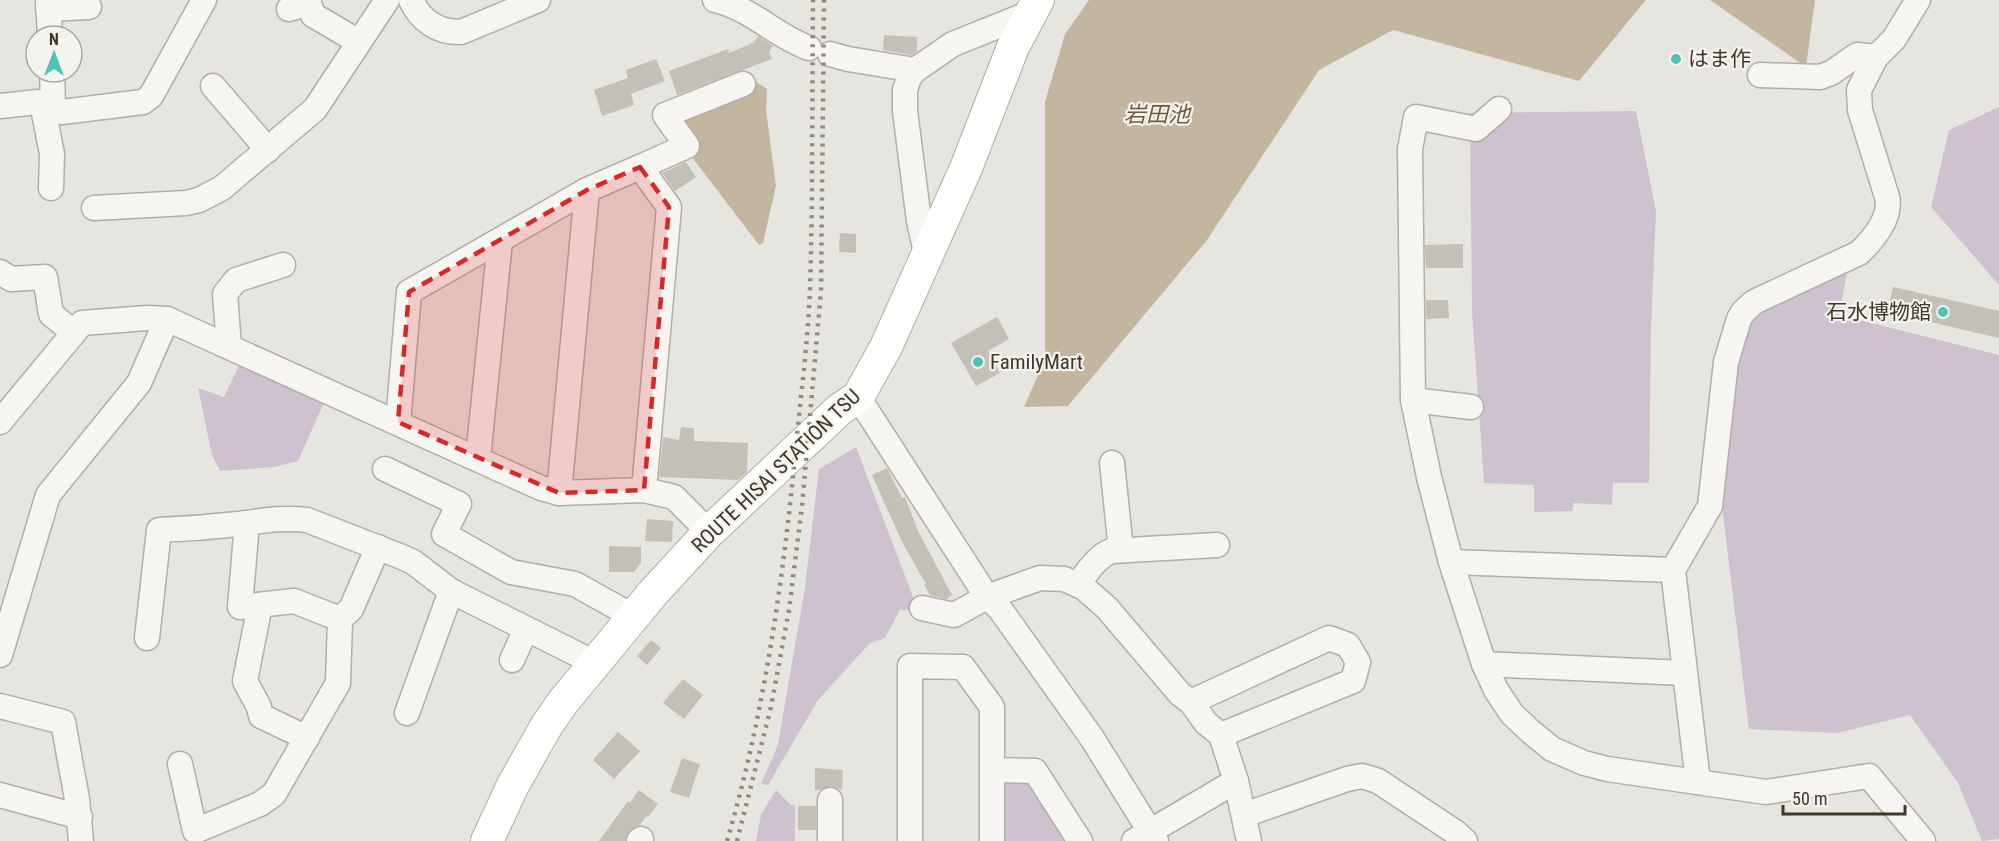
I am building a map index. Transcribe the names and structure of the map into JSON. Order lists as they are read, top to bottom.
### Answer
{
  "streets": {
    "main road": ["ROUTE HISAI STATION TSU"]
  },
  "water": ["岩田池"],
  "places": ["はま作", "石水博物館", "FamilyMart"],
  "scale_bar": "50 m",
  "north": "top"
}
